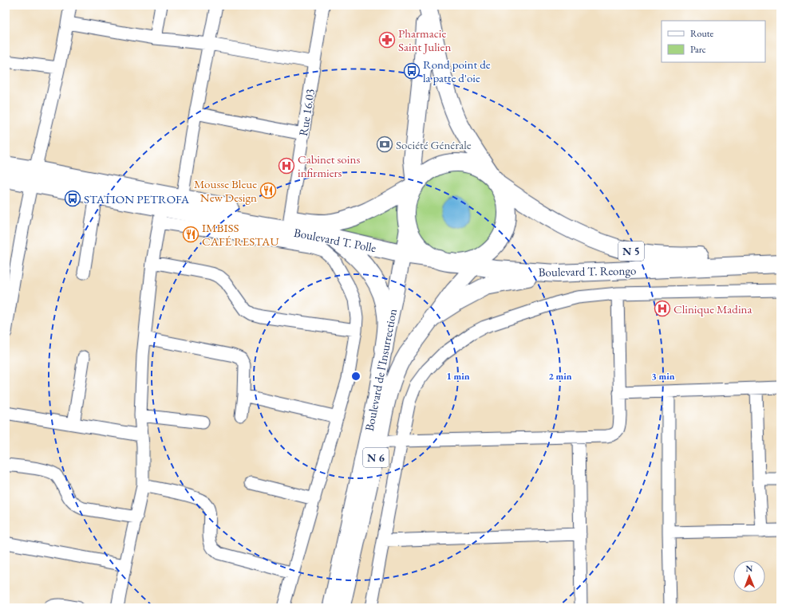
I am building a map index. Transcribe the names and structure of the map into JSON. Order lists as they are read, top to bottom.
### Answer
{
  "streets": {
    "highway": [
      "Boulevard T. Polle",
      "N 5",
      "Boulevard T. Reongo",
      "N 6"
    ],
    "main road": ["Boulevard de l'Insurrection"],
    "street": ["Rue 16.03"]
  },
  "crossings": [
    ["Rue 16.03", "Boulevard T. Polle"],
    ["Boulevard T. Polle", "N 5"],
    ["Boulevard T. Polle", "Boulevard T. Reongo"],
    ["Boulevard T. Polle", "Boulevard de l'Insurrection"],
    ["Boulevard T. Polle", "N 6"],
    ["N 5", "Boulevard T. Reongo"],
    ["N 5", "Boulevard de l'Insurrection"],
    ["Boulevard T. Reongo", "Boulevard de l'Insurrection"],
    ["Boulevard de l'Insurrection", "N 6"]
  ],
  "places": {
    "pharmacy": ["Pharmacie Saint Julien"],
    "bus stop": ["Rond point de la patte d'oie", "STATION PETROFA"],
    "bank": ["Société Générale"],
    "hospital": ["Cabinet soins infirmiers", "Clinique Madina"],
    "restaurant": ["Mousse Bleue New Design", "IMBISS CAFÉ RESTAU"]
  },
  "legend": ["Route", "Parc"],
  "north": "top",
  "rings": ["1 min", "2 min", "3 min"]
}
